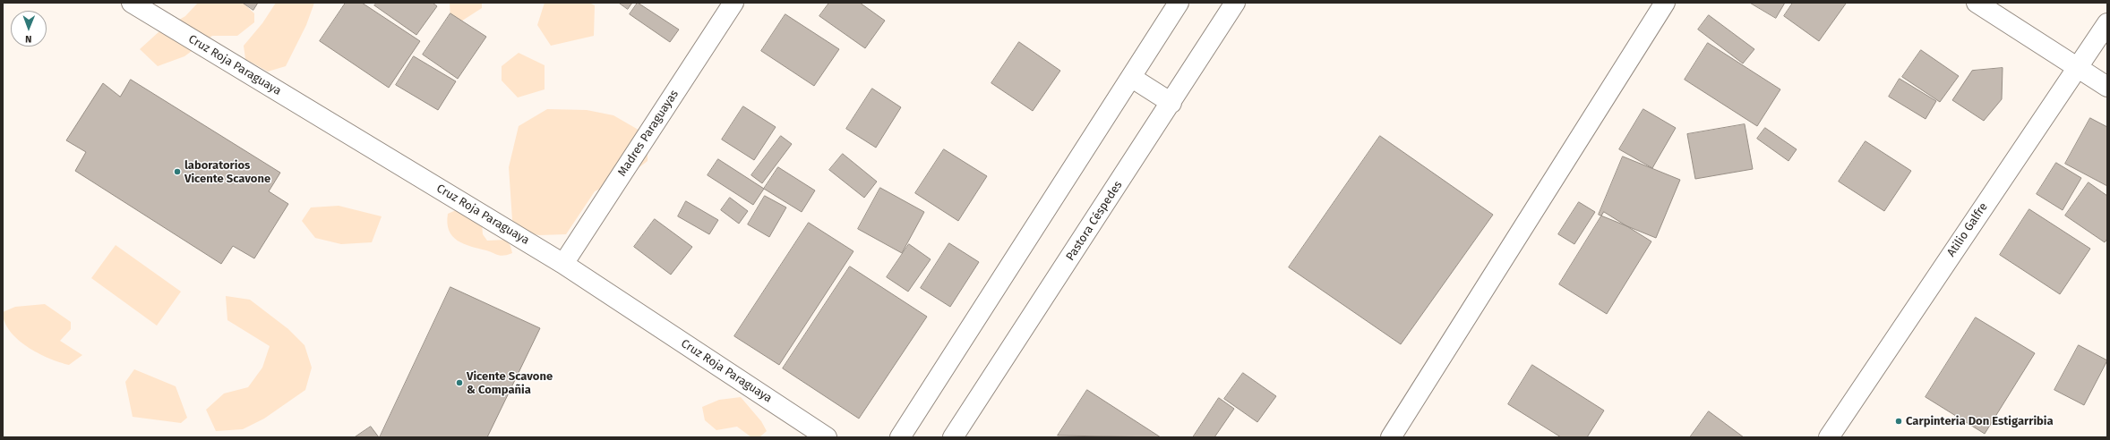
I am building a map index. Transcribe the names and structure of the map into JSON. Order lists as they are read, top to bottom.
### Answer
{
  "streets": {
    "street": [
      "Cruz Roja Paraguaya",
      "Madres Paraguayas",
      "Pastora Céspedes",
      "Atilio Galfre"
    ]
  },
  "crossings": [
    ["Cruz Roja Paraguaya", "Madres Paraguayas"]
  ],
  "places": ["laboratorios Vicente Scavone", "Vicente Scavone & Compañia", "Carpinteria Don Estigarribia"],
  "north": "bottom"
}
